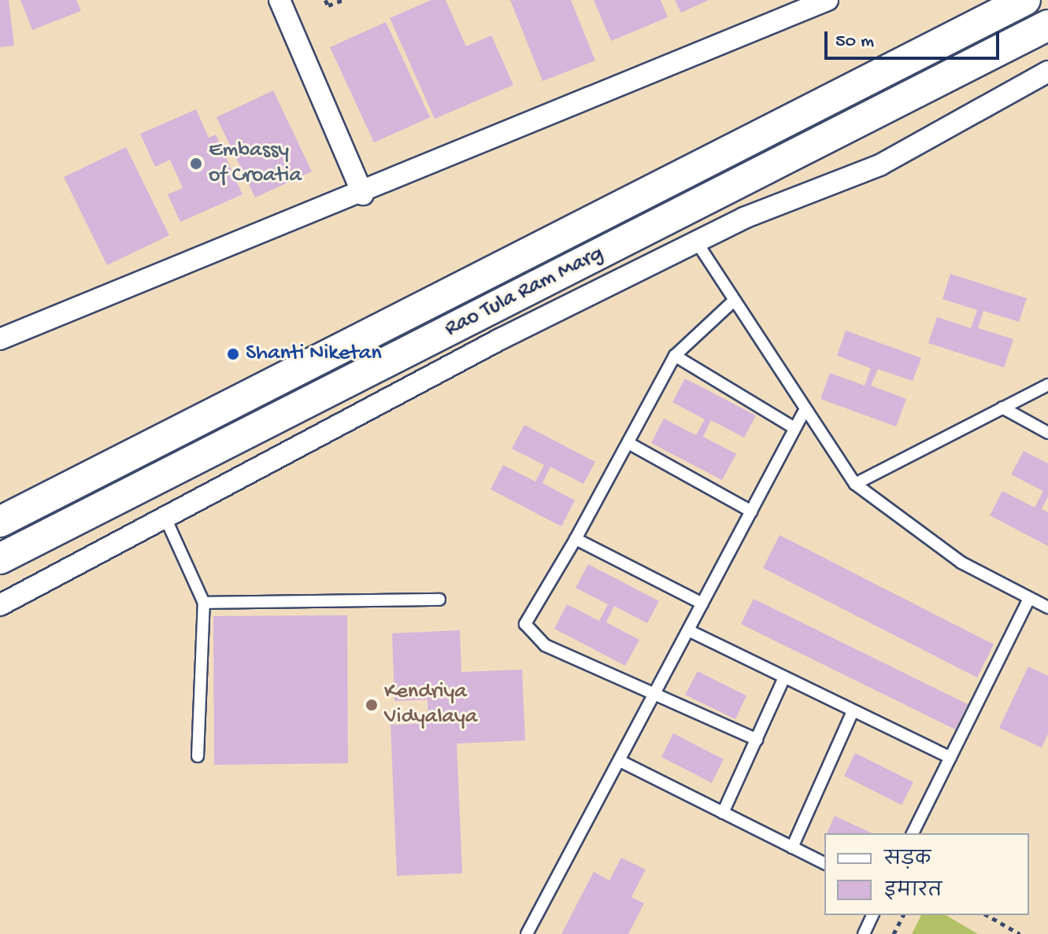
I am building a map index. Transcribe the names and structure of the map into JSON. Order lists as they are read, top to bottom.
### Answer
{
  "streets": {
    "main road": ["Rao Tula Ram Marg"]
  },
  "places": ["Embassy of Croatia", "Shanti Niketan", "Kendriya Vidyalaya"],
  "legend": ["सड़क", "इमारत"],
  "scale_bar": "50 m"
}
